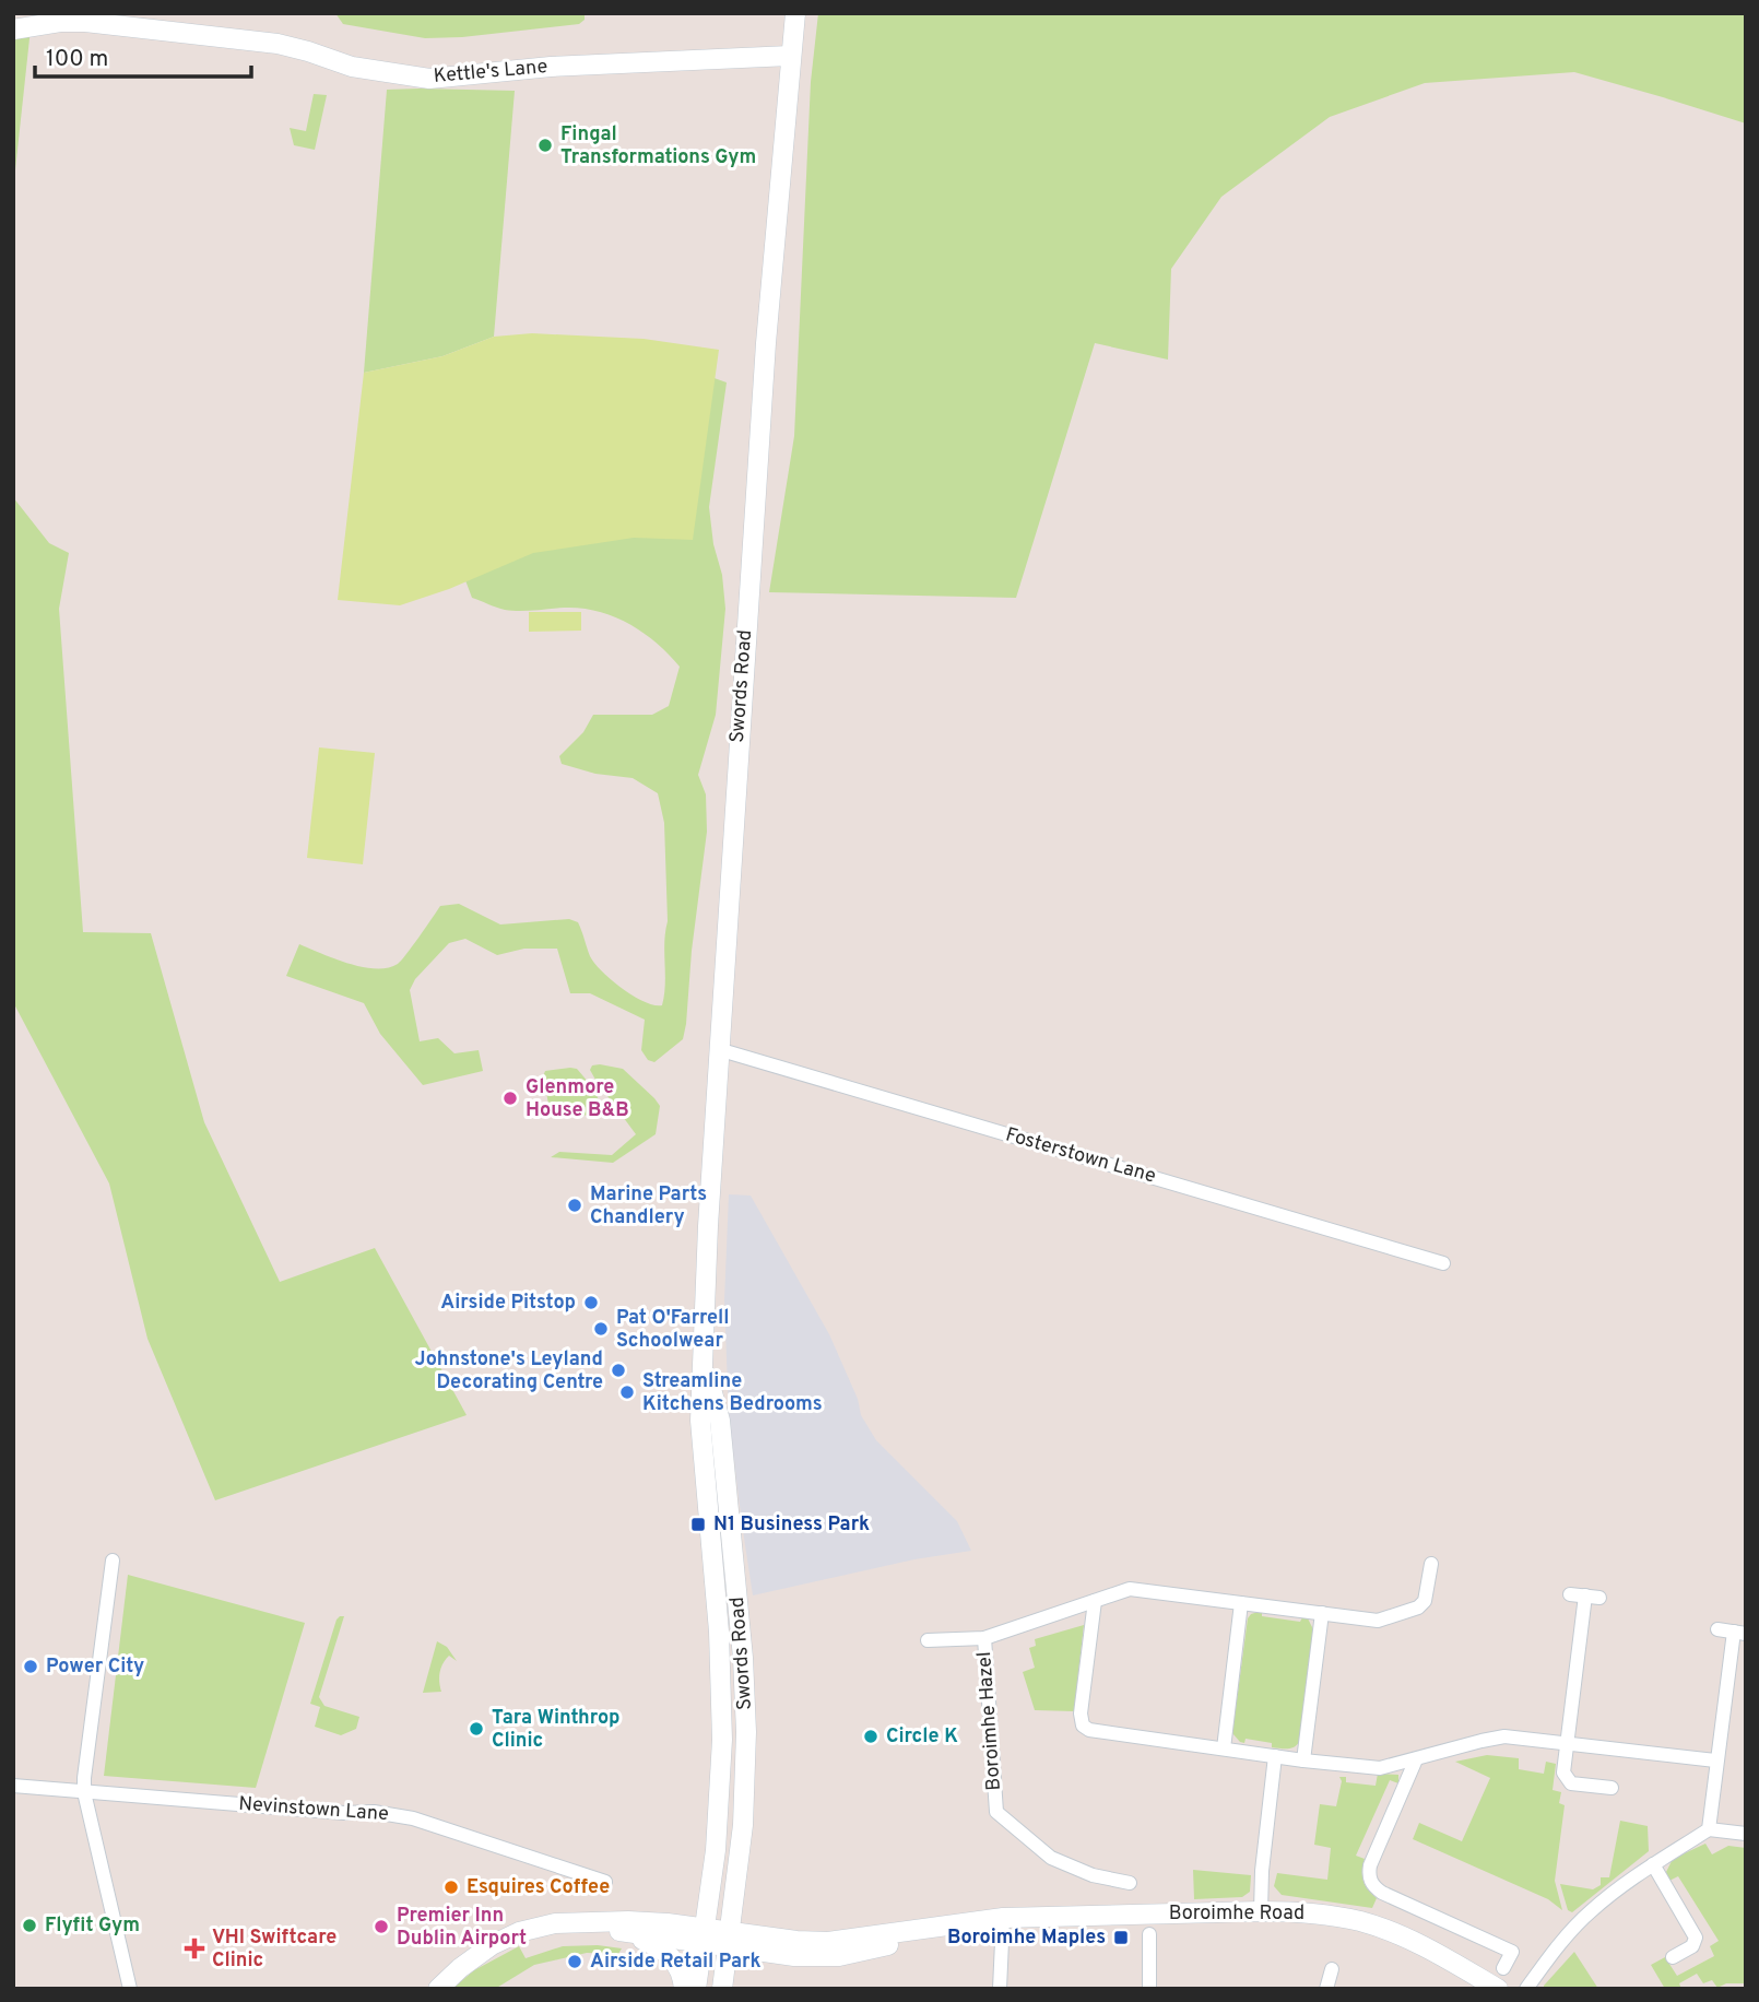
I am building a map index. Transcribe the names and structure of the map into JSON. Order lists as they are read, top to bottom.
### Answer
{
  "streets": {
    "main road": ["Kettle's Lane", "Swords Road", "Boroimhe Road"],
    "street": ["Fosterstown Lane", "Boroimhe Hazel", "Nevinstown Lane"]
  },
  "crossings": [
    ["Kettle's Lane", "Swords Road"],
    ["Swords Road", "Fosterstown Lane"],
    ["Swords Road", "Boroimhe Road"]
  ],
  "places": {
    "other": [
      "Fingal Transformations Gym",
      "Glenmore House B&B",
      "Marine Parts Chandlery",
      "Airside Pitstop",
      "Pat O'Farrell Schoolwear",
      "Johnstone's Leyland Decorating Centre",
      "Streamline Kitchens Bedrooms",
      "Power City",
      "Tara Winthrop Clinic",
      "Circle K",
      "Esquires Coffee",
      "Flyfit Gym",
      "Premier Inn Dublin Airport",
      "Airside Retail Park"
    ],
    "transit": ["N1 Business Park", "Boroimhe Maples"],
    "health": ["VHI Swiftcare Clinic"]
  },
  "scale_bar": "100 m"
}
